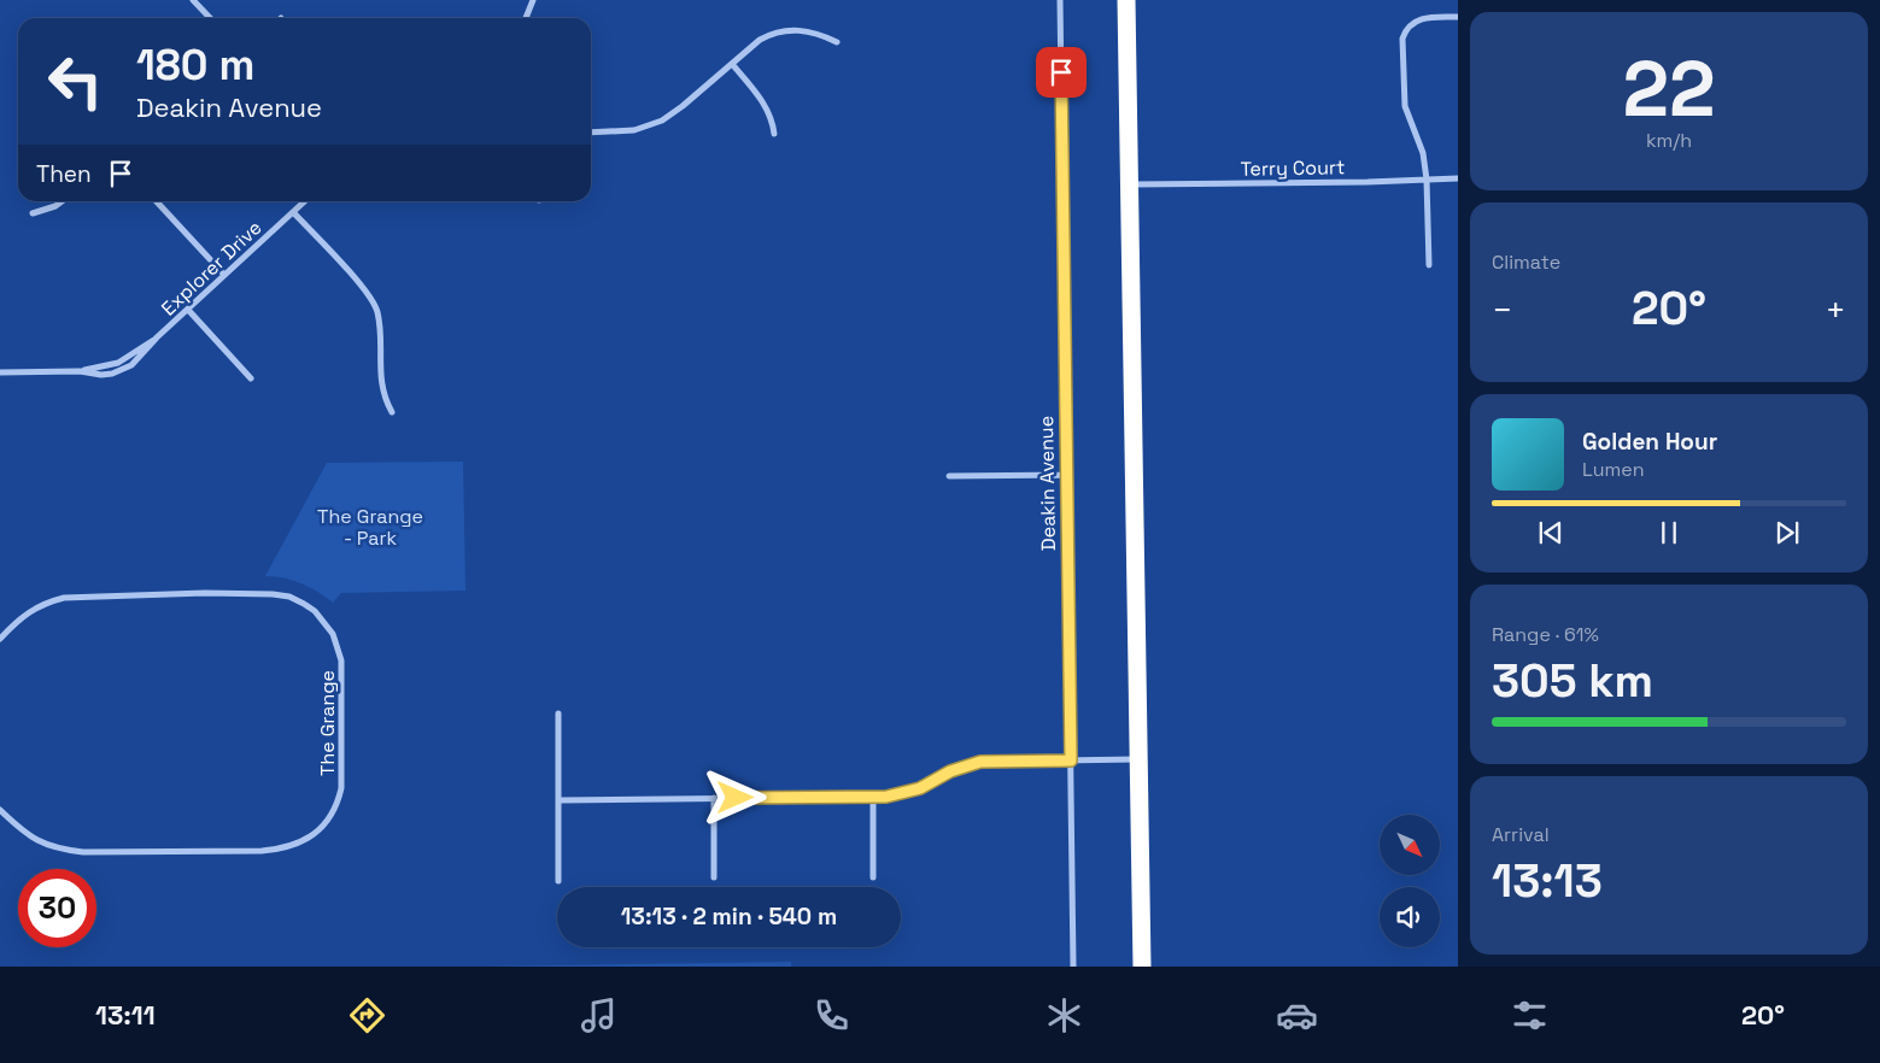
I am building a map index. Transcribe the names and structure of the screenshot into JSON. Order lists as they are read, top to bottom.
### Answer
{
  "streets": {
    "street": [
      "Terry Court",
      "Explorer Drive",
      "Deakin Avenue",
      "The Grange"
    ]
  },
  "parks": ["The Grange - Park"],
  "north": "bottom right",
  "page": {
    "tile": [
      ["22", "km/h"],
      "Climate",
      ["Range · 61%", "305 km"],
      ["Arrival", "13:13"]
    ],
    "turn": ["180 m", "Deakin Avenue"],
    "then": "Then",
    "heat": ["−", "20°", "+"],
    "song": ["Golden Hour", "Lumen"],
    "limit": "30",
    "trip": "13:13 · 2 min · 540 m",
    "tabs": ["13:11", "20°"]
  }
}
